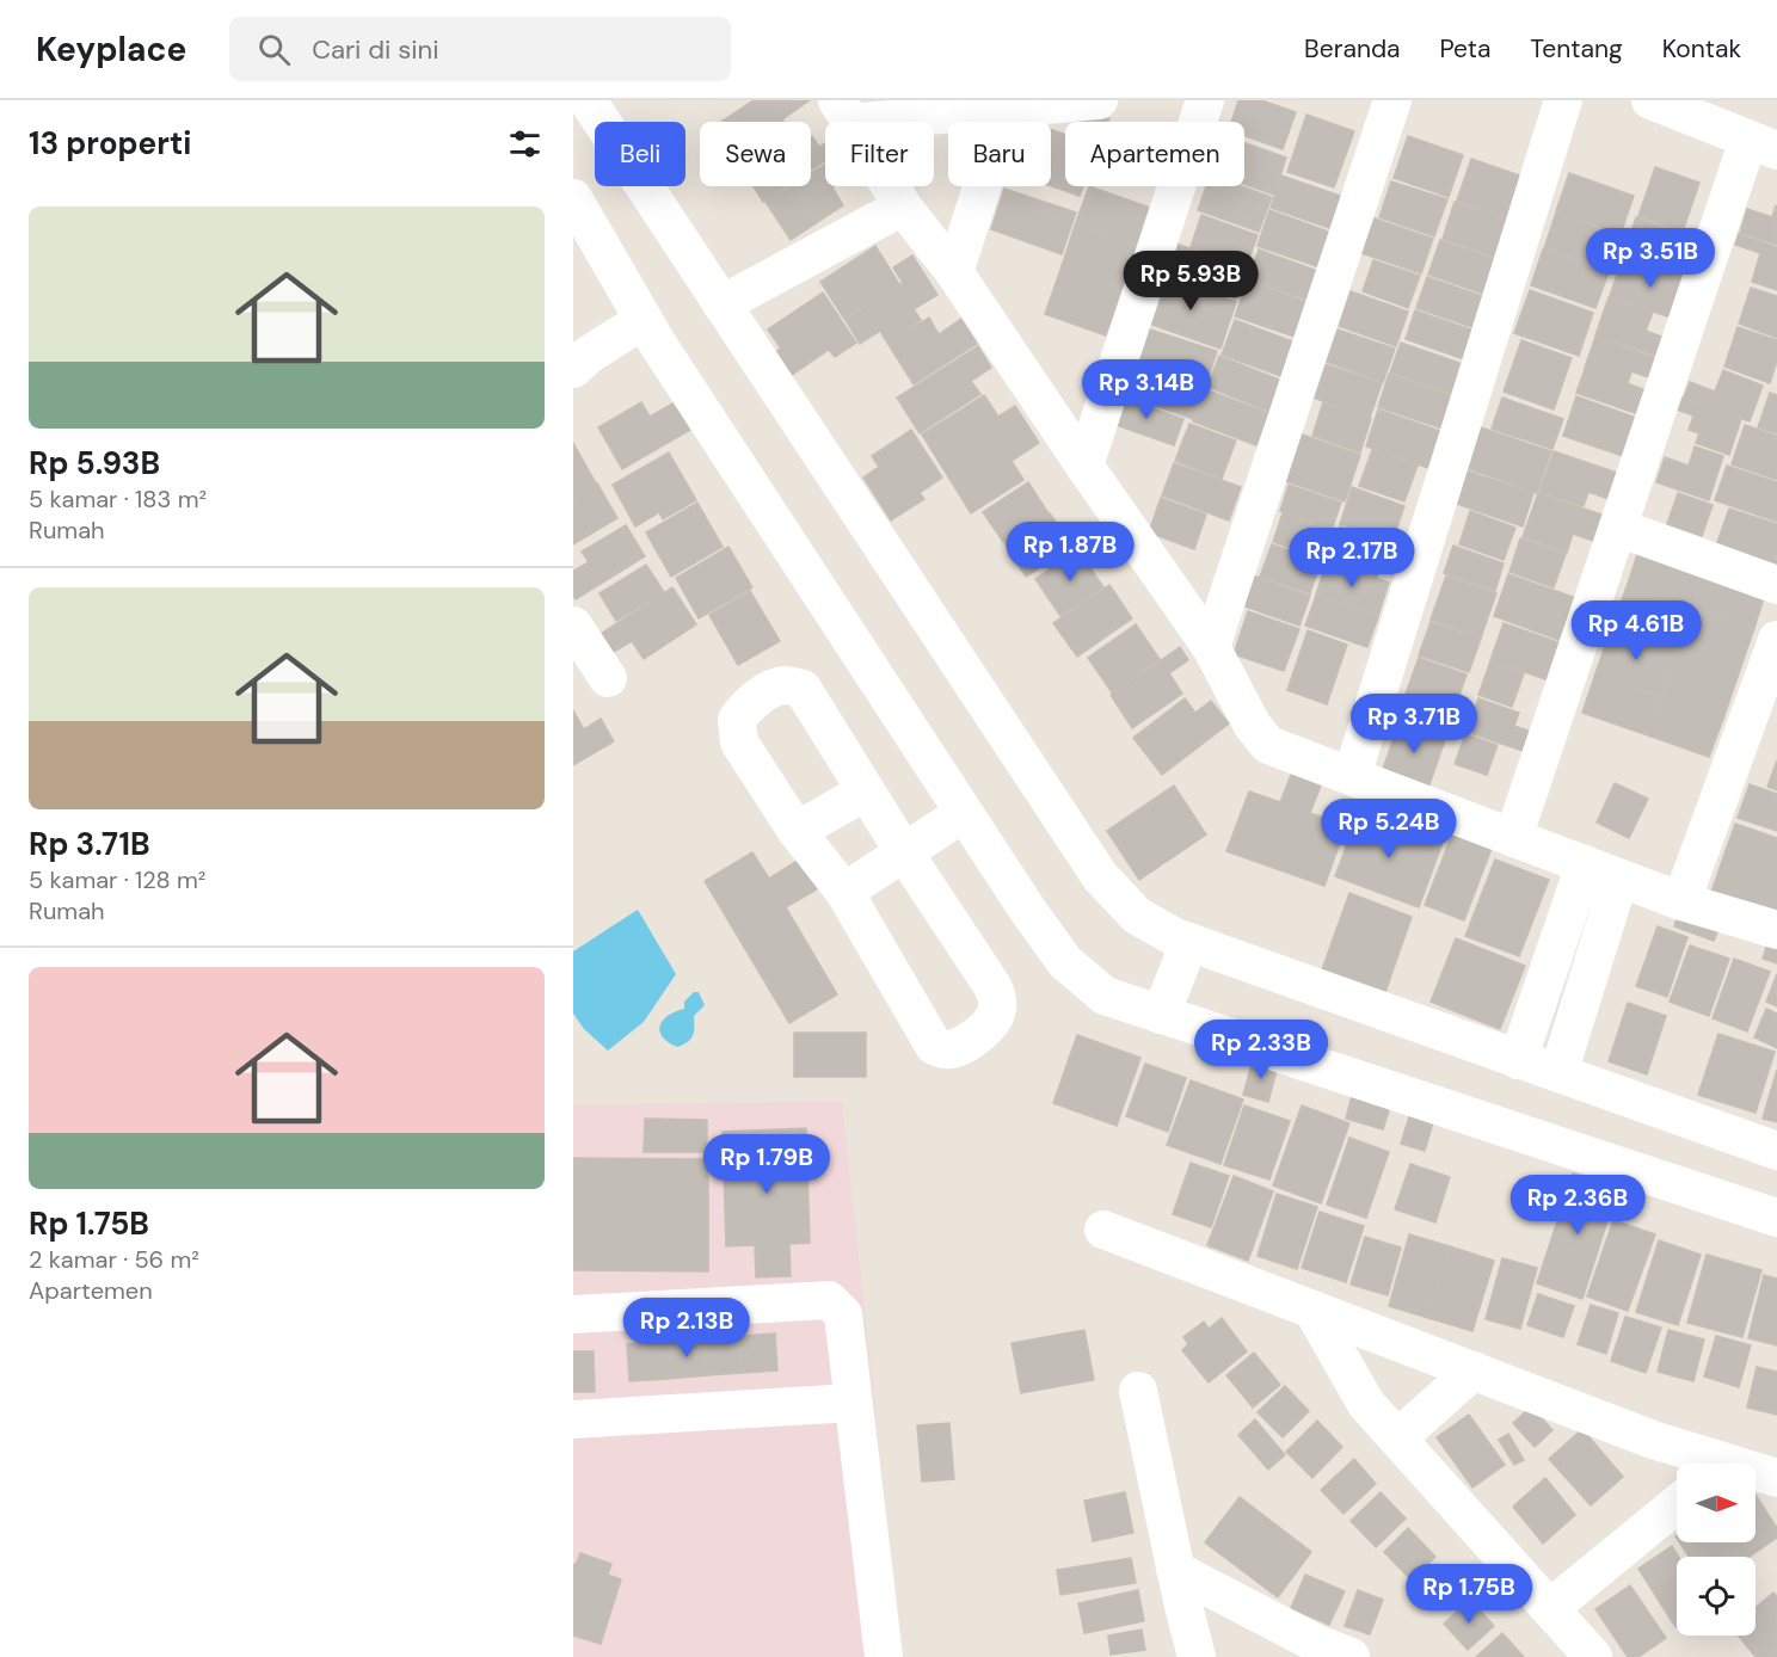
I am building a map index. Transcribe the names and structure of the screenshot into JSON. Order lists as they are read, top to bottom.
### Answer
{
  "north": "right",
  "page": {
    "header": "Keyplace",
    "search": "Cari di sini",
    "nav": [
      "Beranda",
      "Peta",
      "Tentang",
      "Kontak"
    ],
    "heading": "13 properti",
    "chip": [
      "Beli",
      "Sewa",
      "Filter",
      "Baru",
      "Apartemen"
    ],
    "list": [
      {
        "name": "Rp 5.93B",
        "note": "5 kamar · 183 m² · Rumah"
      },
      {
        "name": "Rp 3.71B",
        "note": "5 kamar · 128 m² · Rumah"
      },
      {
        "name": "Rp 1.75B",
        "note": "2 kamar · 56 m² · Apartemen"
      }
    ],
    "price": [
      "Rp 3.51B",
      "Rp 5.93B",
      "Rp 3.14B",
      "Rp 1.87B",
      "Rp 2.17B",
      "Rp 4.61B",
      "Rp 3.71B",
      "Rp 5.24B",
      "Rp 2.33B",
      "Rp 1.79B",
      "Rp 2.36B",
      "Rp 2.13B",
      "Rp 1.75B"
    ]
  }
}
